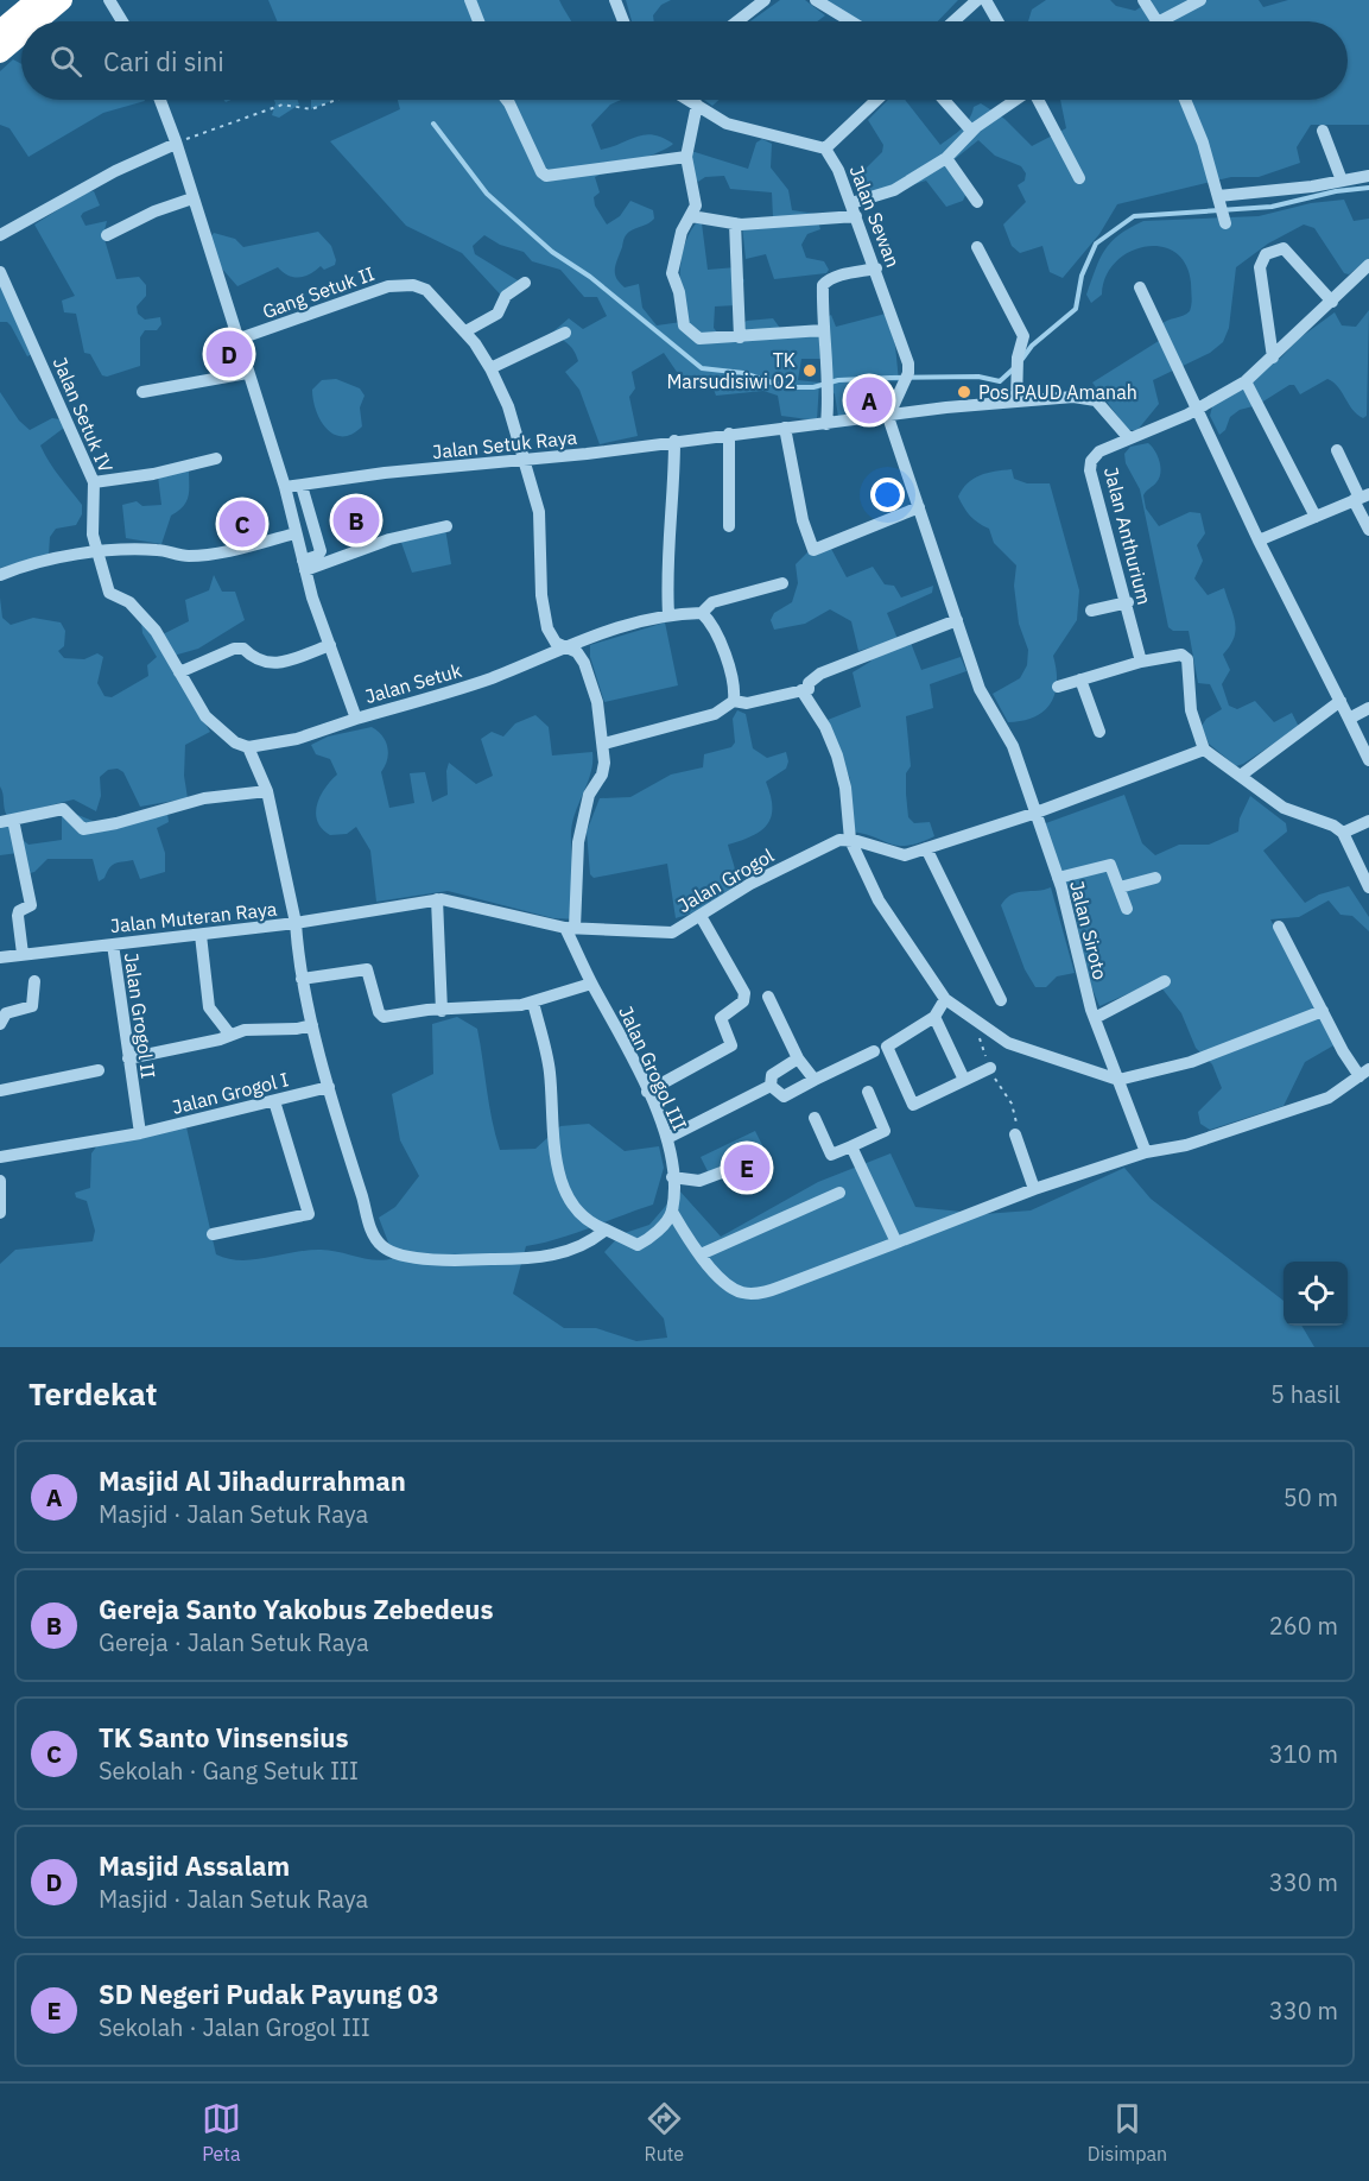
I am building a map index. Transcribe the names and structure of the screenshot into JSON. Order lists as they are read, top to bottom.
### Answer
{
  "streets": {
    "street": [
      "Jalan Sewan",
      "Gang Setuk II",
      "Jalan Setuk IV",
      "Jalan Setuk Raya",
      "Jalan Anthurium",
      "Jalan Setuk",
      "Jalan Grogol",
      "Jalan Muteran Raya",
      "Jalan Siroto",
      "Jalan Grogol II",
      "Jalan Grogol III",
      "Jalan Grogol I"
    ]
  },
  "crossings": [
    ["Jalan Sewan", "Jalan Setuk Raya"],
    ["Gang Setuk II", "Jalan Setuk Raya"],
    ["Gang Setuk II", "Jalan Setuk"],
    ["Gang Setuk II", "Jalan Grogol"],
    ["Gang Setuk II", "Jalan Grogol III"],
    ["Jalan Setuk IV", "Jalan Muteran Raya"],
    ["Jalan Setuk Raya", "Jalan Anthurium"],
    ["Jalan Setuk Raya", "Jalan Setuk"],
    ["Jalan Grogol", "Jalan Muteran Raya"],
    ["Jalan Grogol", "Jalan Grogol III"],
    ["Jalan Muteran Raya", "Jalan Grogol II"],
    ["Jalan Grogol II", "Jalan Grogol I"]
  ],
  "places": ["TK Marsudisiwi 02", "Pos PAUD Amanah"],
  "page": {
    "search": "Cari di sini",
    "pins": [
      "D",
      "A",
      "B",
      "C",
      "E"
    ],
    "heading": ["Terdekat", "5 hasil"],
    "list": [
      {
        "mark": "A",
        "name": "Masjid Al Jihadurrahman",
        "note": "Masjid · Jalan Setuk Raya",
        "value": "50 m"
      },
      {
        "mark": "B",
        "name": "Gereja Santo Yakobus Zebedeus",
        "note": "Gereja · Jalan Setuk Raya",
        "value": "260 m"
      },
      {
        "mark": "C",
        "name": "TK Santo Vinsensius",
        "note": "Sekolah · Gang Setuk III",
        "value": "310 m"
      },
      {
        "mark": "D",
        "name": "Masjid Assalam",
        "note": "Masjid · Jalan Setuk Raya",
        "value": "330 m"
      },
      {
        "mark": "E",
        "name": "SD Negeri Pudak Payung 03",
        "note": "Sekolah · Jalan Grogol III",
        "value": "330 m"
      }
    ],
    "nav": ["Peta", "Rute", "Disimpan"]
  }
}
